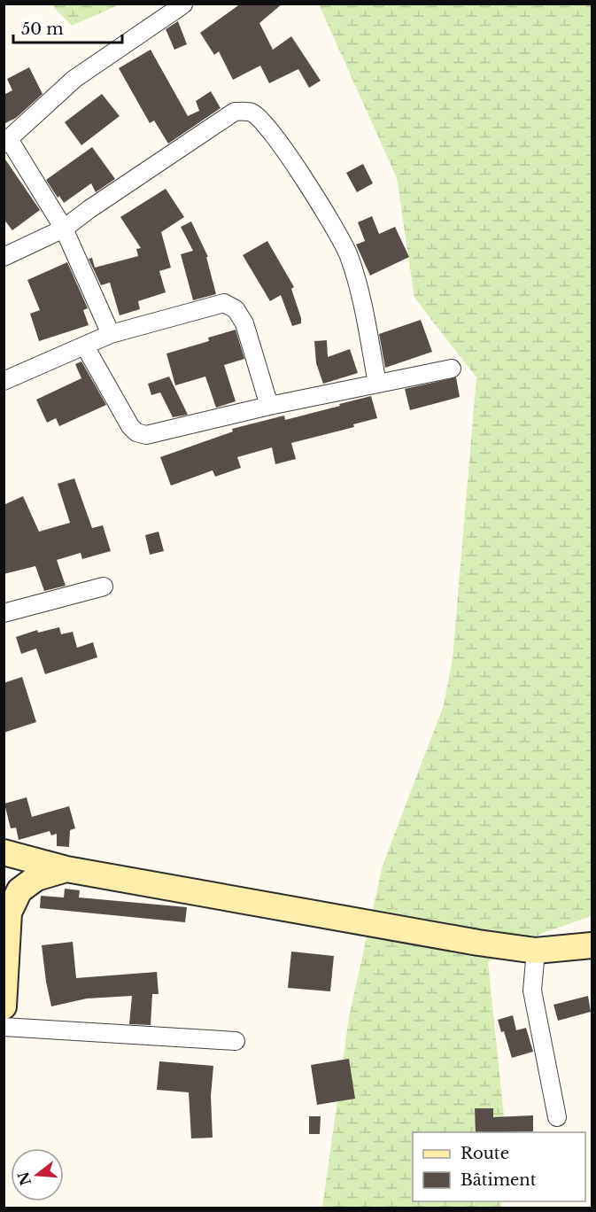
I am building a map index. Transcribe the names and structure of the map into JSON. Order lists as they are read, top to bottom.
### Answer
{
  "legend": ["Route", "Bâtiment"],
  "scale_bar": "50 m",
  "north": "left"
}
